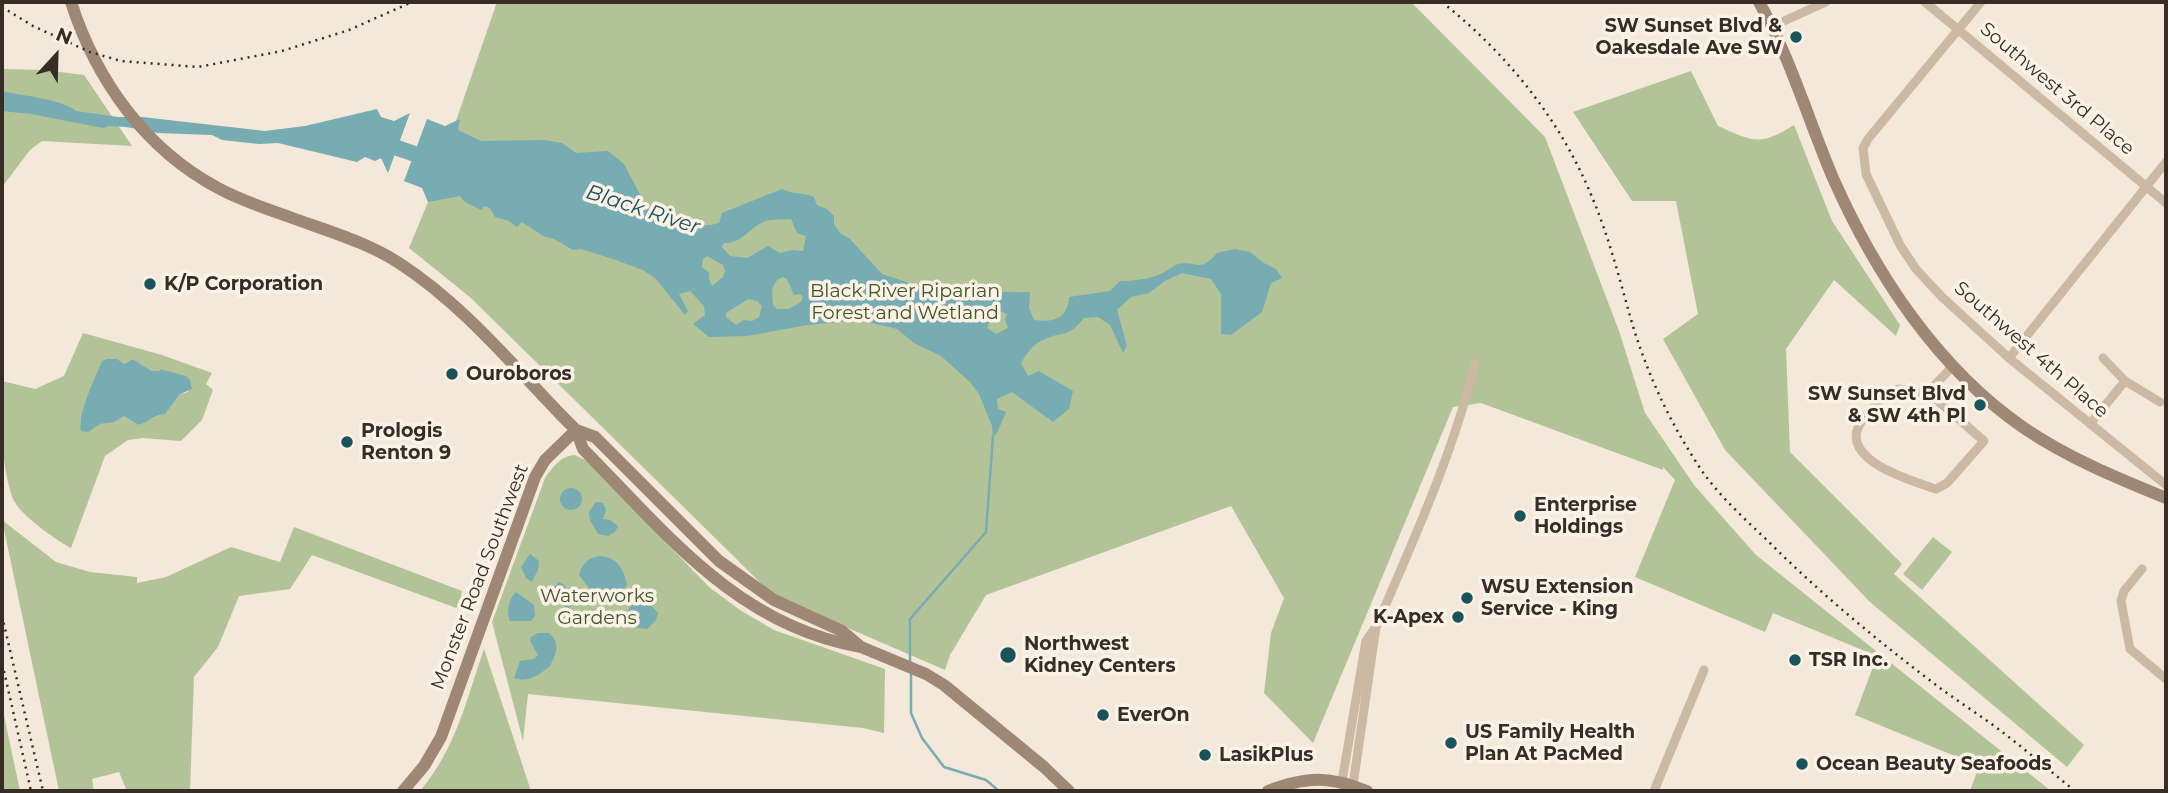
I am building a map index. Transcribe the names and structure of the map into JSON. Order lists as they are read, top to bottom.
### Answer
{
  "streets": {
    "street": ["Southwest 3rd Place", "Southwest 4th Place", "Monster Road Southwest"]
  },
  "crossings": [
    ["Southwest 3rd Place", "Southwest 4th Place"]
  ],
  "water": ["Black River"],
  "parks": ["Black River Riparian Forest and Wetland", "Waterworks Gardens"],
  "places": [
    "SW Sunset Blvd & Oakesdale Ave SW",
    "K/P Corporation",
    "Ouroboros",
    "SW Sunset Blvd & SW 4th Pl",
    "Prologis Renton 9",
    "Enterprise Holdings",
    "WSU Extension Service - King",
    "K-Apex",
    "Northwest Kidney Centers",
    "TSR Inc.",
    "EverOn",
    "US Family Health Plan At PacMed",
    "LasikPlus",
    "Ocean Beauty Seafoods"
  ],
  "north": "top"
}
